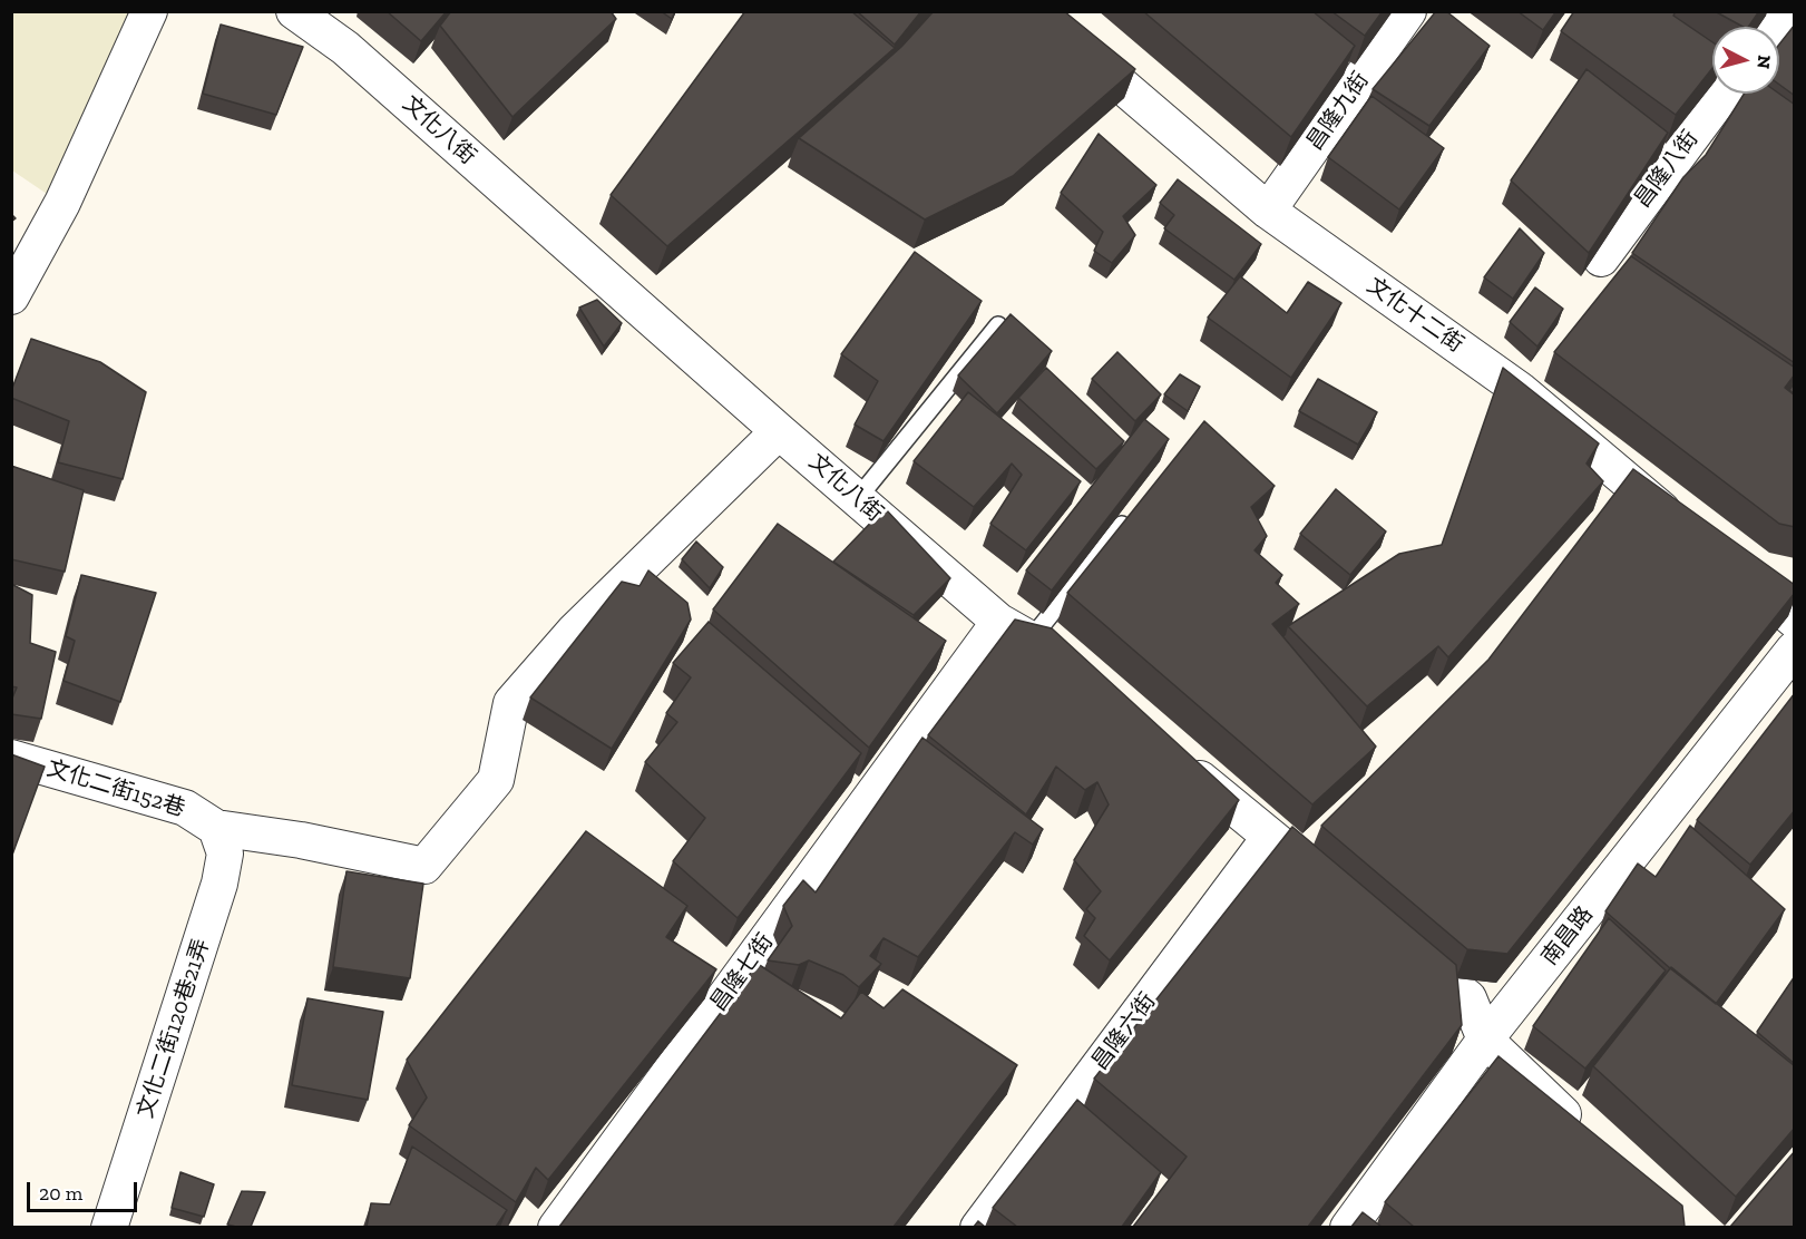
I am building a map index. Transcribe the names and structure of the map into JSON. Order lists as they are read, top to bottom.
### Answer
{
  "streets": {
    "street": [
      "昌隆九街",
      "文化八街",
      "昌隆八街",
      "文化十二街",
      "文化二街152巷",
      "南昌路",
      "昌隆七街",
      "文化二街120巷21弄",
      "昌隆六街"
    ]
  },
  "crossings": [
    ["昌隆九街", "文化十二街"],
    ["文化八街", "昌隆七街"],
    ["文化二街152巷", "文化二街120巷21弄"]
  ],
  "scale_bar": "20 m",
  "north": "right"
}
